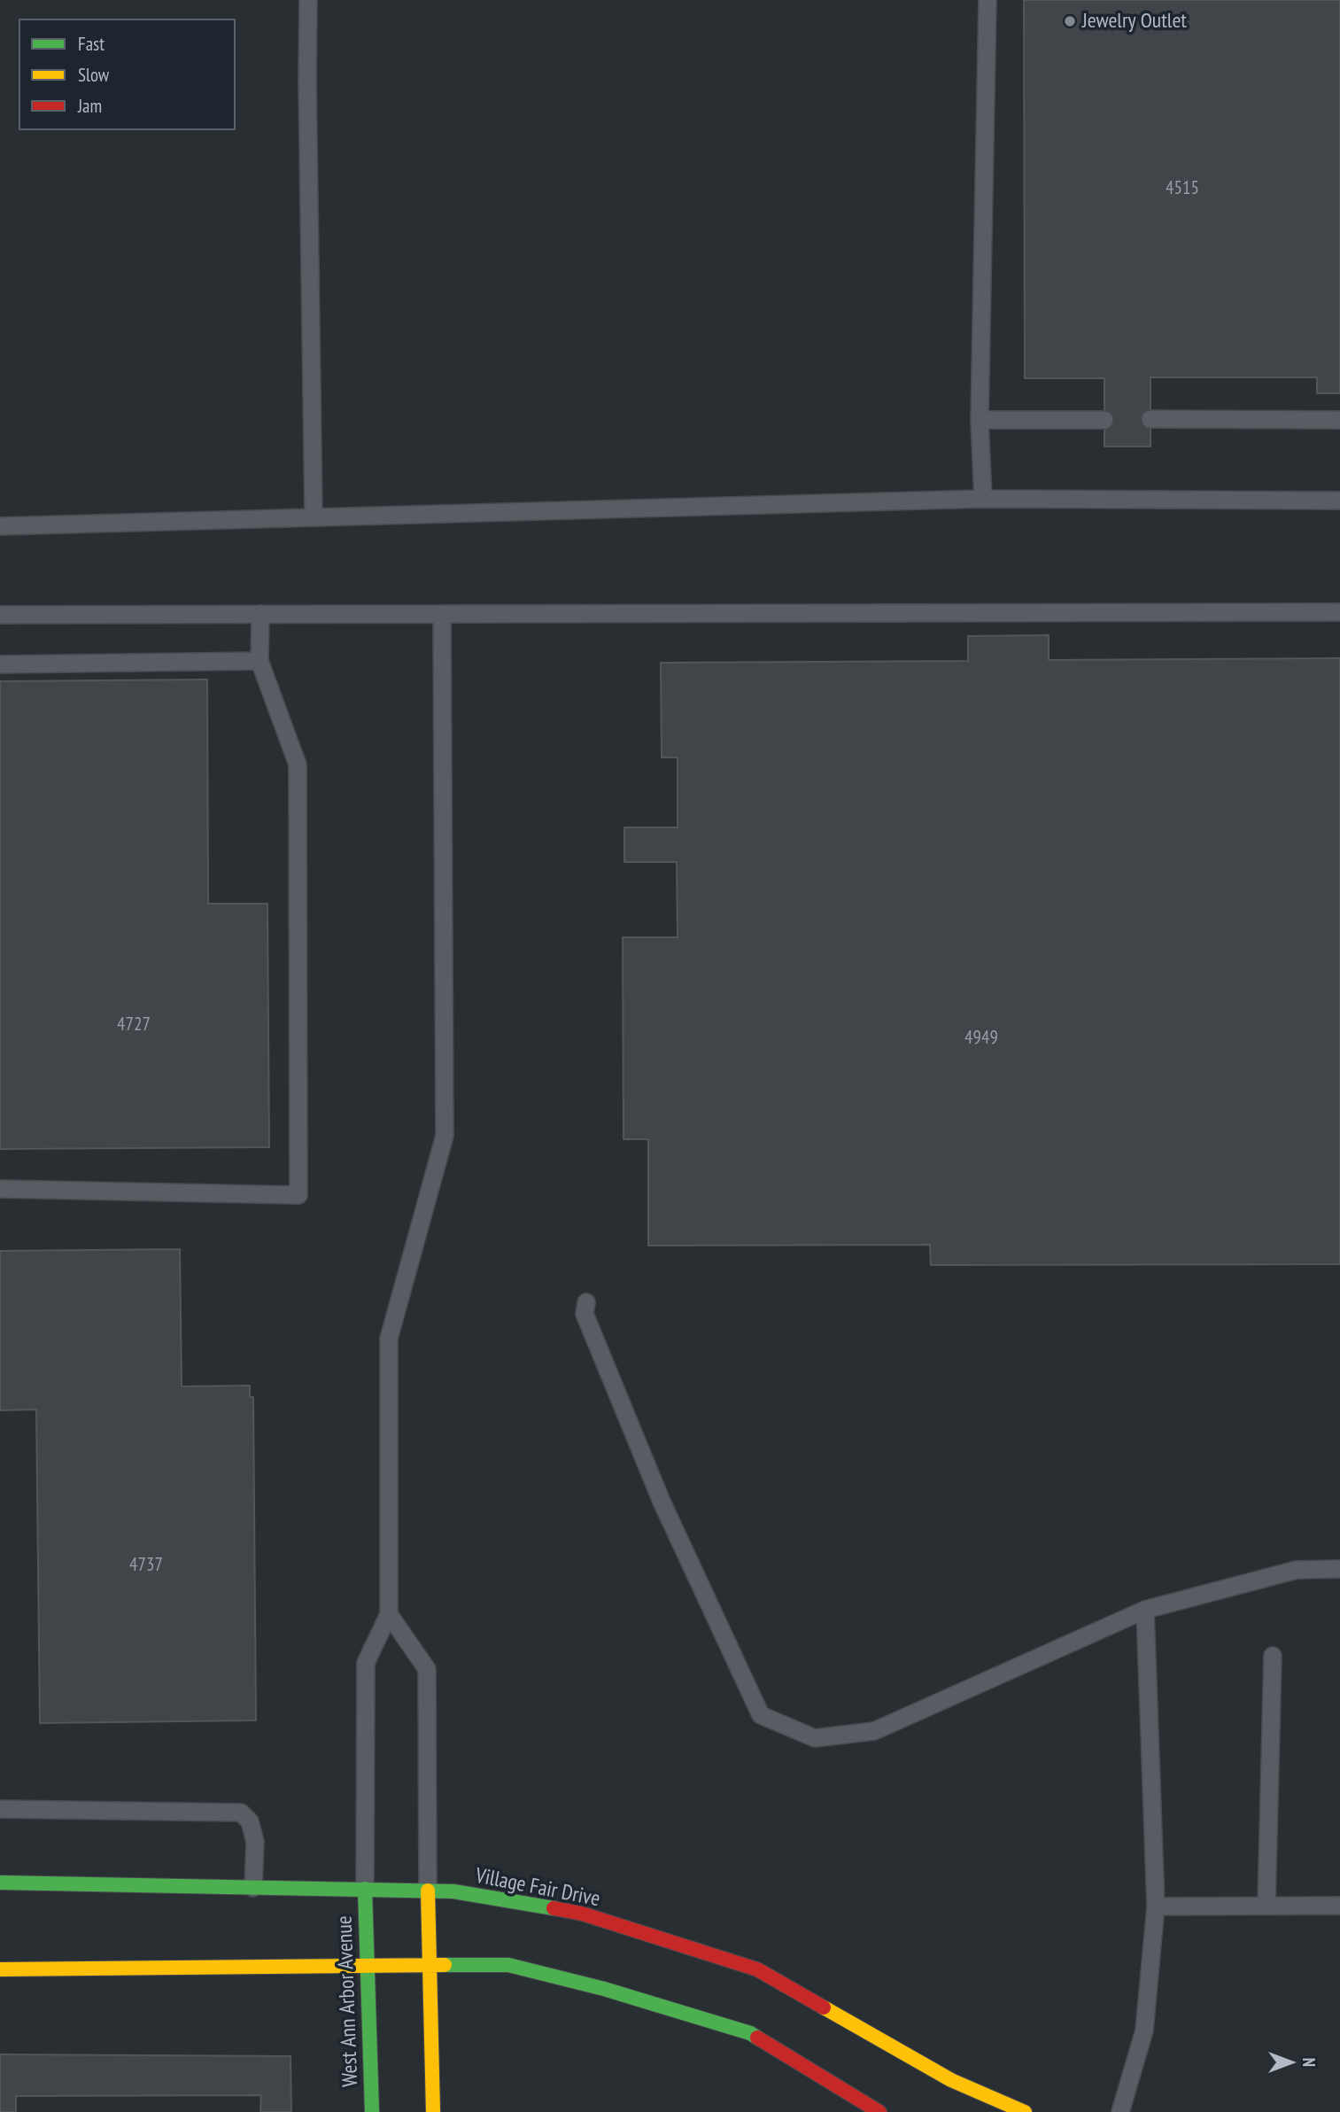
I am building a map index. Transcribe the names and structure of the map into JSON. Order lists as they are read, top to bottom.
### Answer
{
  "streets": {
    "street": ["Village Fair Drive", "West Ann Arbor Avenue"]
  },
  "crossings": [
    ["Village Fair Drive", "West Ann Arbor Avenue"]
  ],
  "places": ["Jewelry Outlet"],
  "house_numbers": [
    "4515",
    "4727",
    "4949",
    "4737"
  ],
  "legend": ["Fast", "Slow", "Jam"],
  "north": "right"
}
